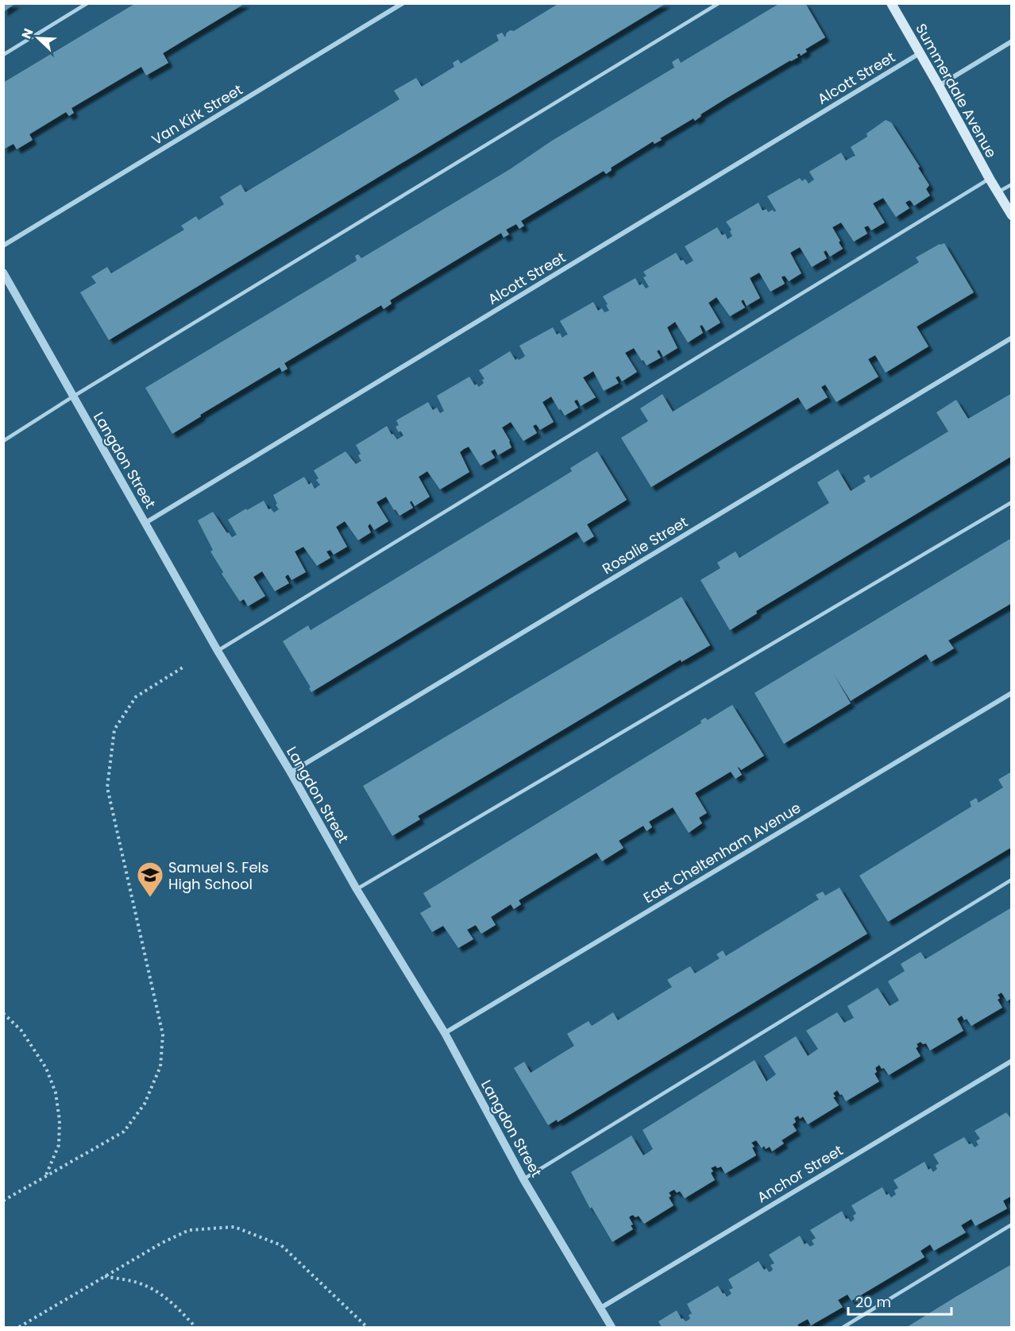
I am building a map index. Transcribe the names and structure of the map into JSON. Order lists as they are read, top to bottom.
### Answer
{
  "streets": {
    "main road": ["Summerdale Avenue"],
    "street": [
      "Alcott Street",
      "Van Kirk Street",
      "Langdon Street",
      "Rosalie Street",
      "East Cheltenham Avenue",
      "Anchor Street"
    ]
  },
  "crossings": [
    ["Alcott Street", "Summerdale Avenue"],
    ["Alcott Street", "Langdon Street"],
    ["Langdon Street", "Rosalie Street"],
    ["Langdon Street", "East Cheltenham Avenue"],
    ["Langdon Street", "Anchor Street"]
  ],
  "places": {
    "school or university": ["Samuel S. Fels High School"]
  },
  "scale_bar": "20 m",
  "north": "top left"
}
